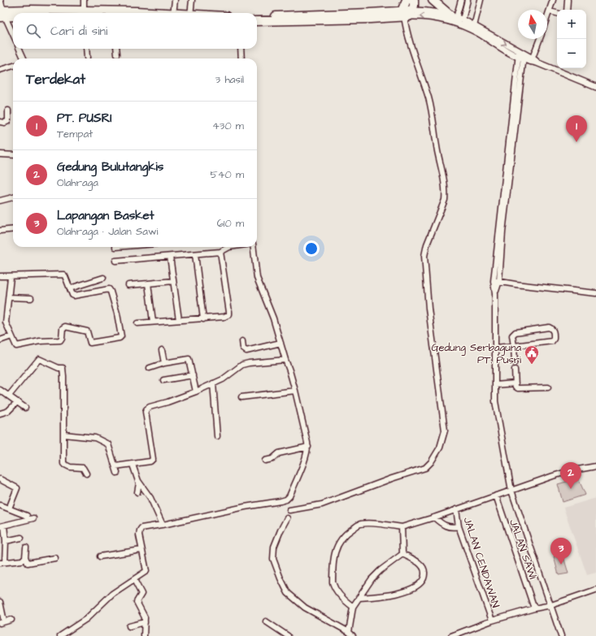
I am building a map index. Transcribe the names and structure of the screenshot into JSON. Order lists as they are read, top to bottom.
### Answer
{
  "streets": {
    "street": ["JALAN SAWI", "JALAN CENDAWAN"]
  },
  "places": {
    "public building": ["Gedung Serbaguna PT. Pusri"]
  },
  "north": "top",
  "page": {
    "map_buttons": ["+", "−"],
    "search": "Cari di sini",
    "heading": ["Terdekat", "3 hasil"],
    "list": [
      {
        "mark": "1",
        "name": "PT. PUSRI",
        "note": "Tempat",
        "value": "430 m"
      },
      {
        "mark": "2",
        "name": "Gedung Bulutangkis",
        "note": "Olahraga",
        "value": "540 m"
      },
      {
        "mark": "3",
        "name": "Lapangan Basket",
        "note": "Olahraga · Jalan Sawi",
        "value": "610 m"
      }
    ],
    "pins": ["1", "2", "3"]
  }
}
